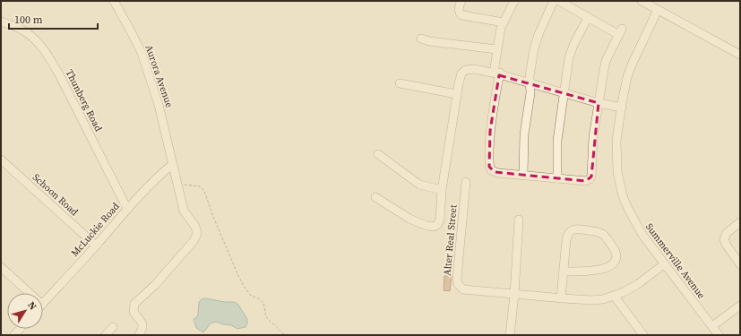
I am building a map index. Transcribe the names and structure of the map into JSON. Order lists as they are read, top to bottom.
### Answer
{
  "streets": {
    "street": [
      "Aurora Avenue",
      "Thunberg Road",
      "Schoon Road",
      "McLuckie Road",
      "Alter Real Street",
      "Summerville Avenue"
    ]
  },
  "crossings": [
    ["Aurora Avenue", "McLuckie Road"],
    ["Thunberg Road", "McLuckie Road"],
    ["Schoon Road", "McLuckie Road"],
    ["Alter Real Street", "Summerville Avenue"]
  ],
  "scale_bar": "100 m",
  "north": "top right"
}
